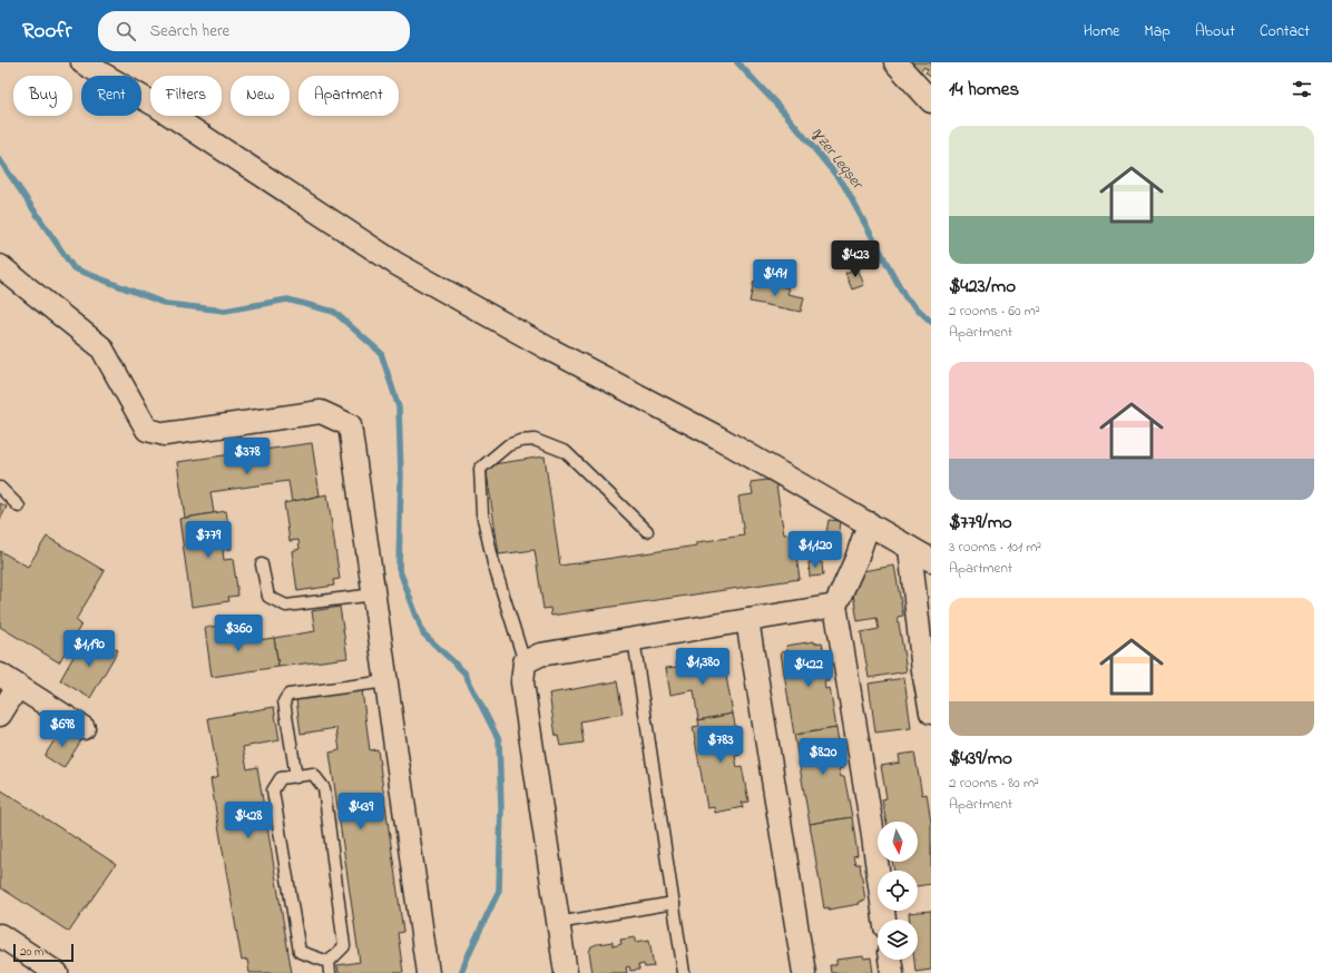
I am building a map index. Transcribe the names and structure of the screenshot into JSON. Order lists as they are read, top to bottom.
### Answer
{
  "water": ["Iɣzer Leqṣer"],
  "scale_bar": "20 m",
  "north": "bottom",
  "page": {
    "header": "Roofr",
    "search": "Search here",
    "nav": [
      "Home",
      "Map",
      "About",
      "Contact"
    ],
    "heading": "14 homes",
    "chip": [
      "Buy",
      "Rent",
      "Filters",
      "New",
      "Apartment"
    ],
    "list": [
      {
        "name": "$423/mo",
        "note": "2 rooms · 60 m² · Apartment"
      },
      {
        "name": "$779/mo",
        "note": "3 rooms · 101 m² · Apartment"
      },
      {
        "name": "$439/mo",
        "note": "2 rooms · 80 m² · Apartment"
      }
    ],
    "price": [
      "$423",
      "$491",
      "$378",
      "$779",
      "$1,120",
      "$360",
      "$1,190",
      "$1,380",
      "$422",
      "$698",
      "$783",
      "$820",
      "$439",
      "$428"
    ],
    "scale": "20 m"
  }
}
